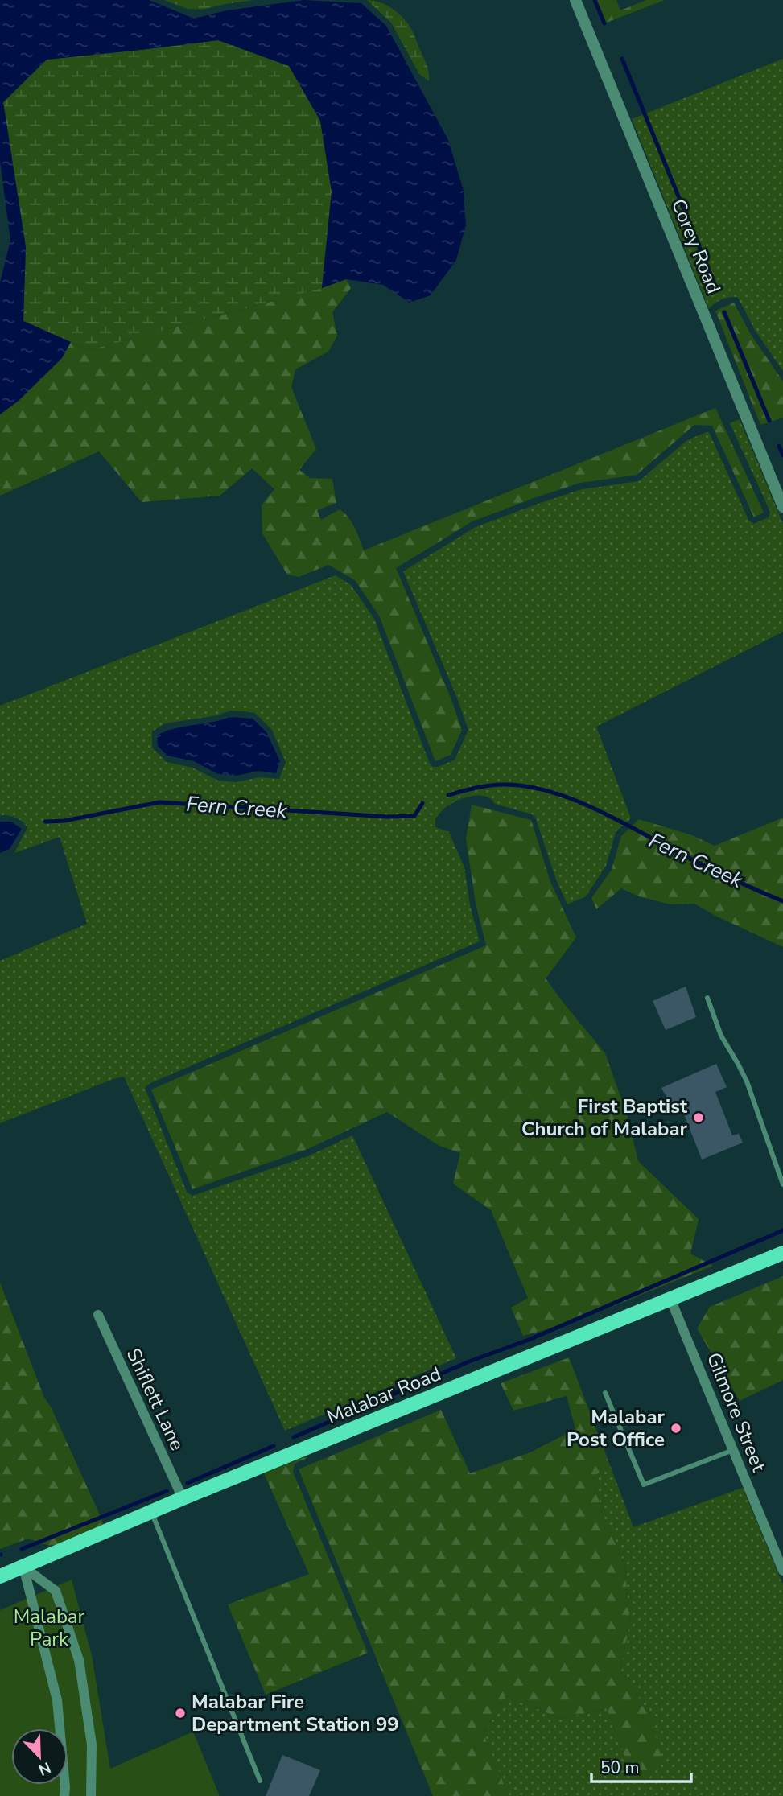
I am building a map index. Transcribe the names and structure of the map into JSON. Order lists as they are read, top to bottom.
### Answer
{
  "streets": {
    "main road": ["Malabar Road"],
    "street": ["Corey Road", "Shiflett Lane", "Gilmore Street"]
  },
  "crossings": [
    ["Malabar Road", "Shiflett Lane"],
    ["Malabar Road", "Gilmore Street"]
  ],
  "water": ["Fern Creek"],
  "parks": ["Malabar Park"],
  "places": ["First Baptist Church of Malabar", "Malabar Post Office", "Malabar Fire Department Station 99"],
  "scale_bar": "50 m",
  "north": "bottom right"
}
